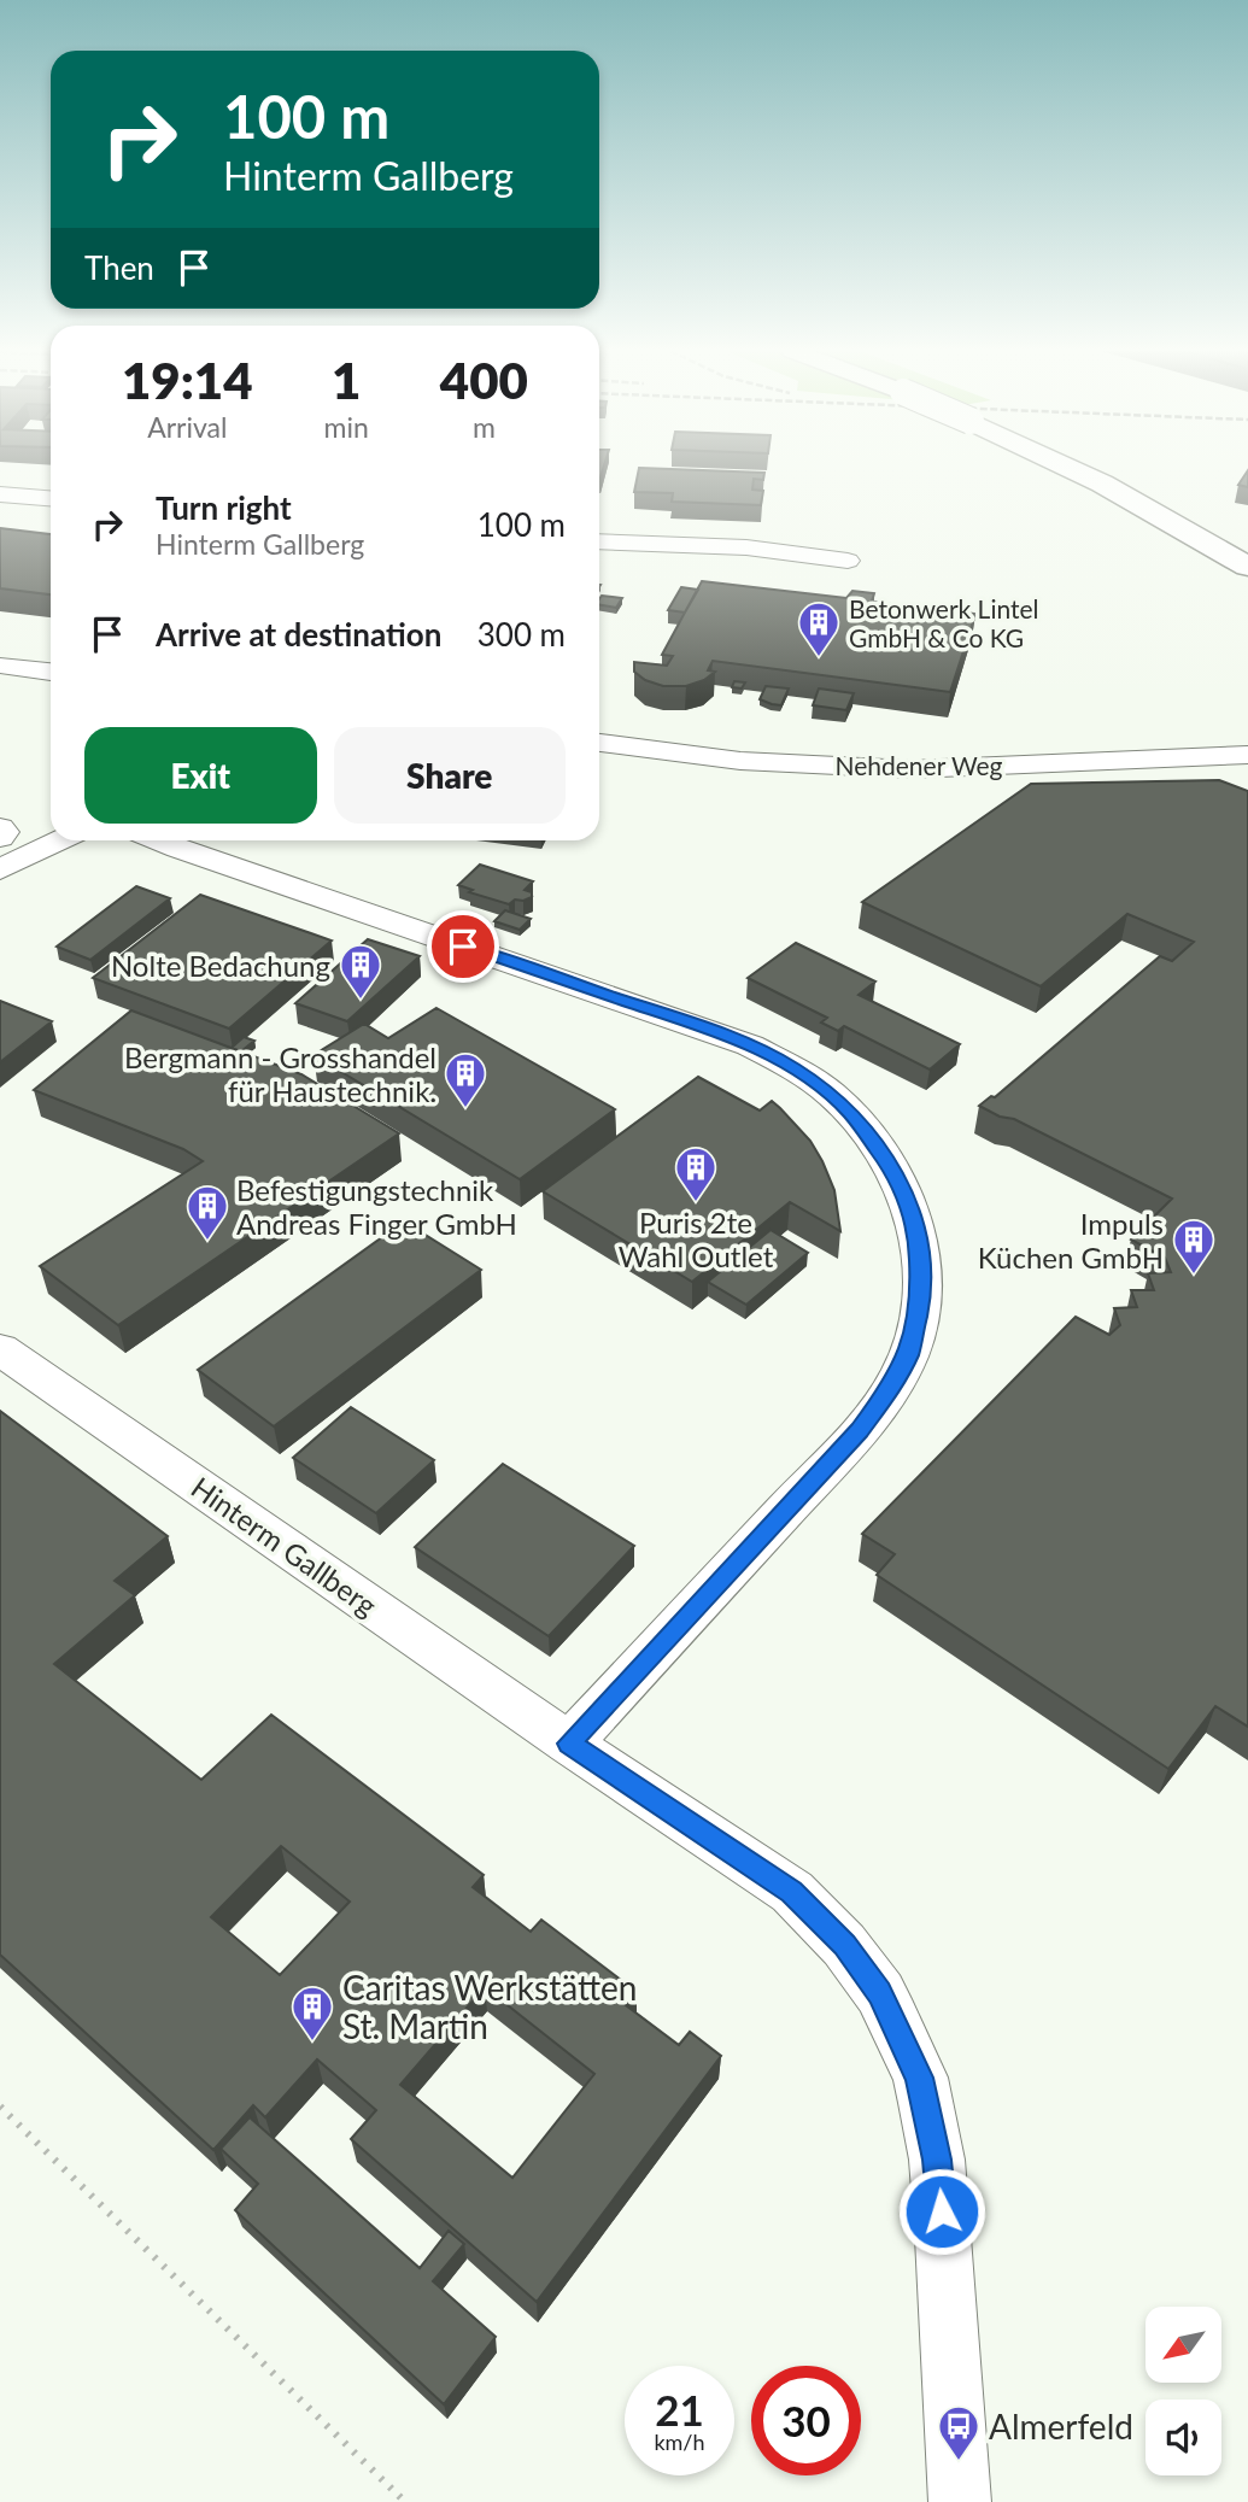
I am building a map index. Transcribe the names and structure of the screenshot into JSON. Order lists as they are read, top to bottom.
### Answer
{
  "streets": {
    "street": ["Nehdener Weg", "Hinterm Gallberg"]
  },
  "places": {
    "building": [
      "Betonwerk Lintel GmbH & Co KG",
      "Nolte Bedachung",
      "Bergmann - Grosshandel für Haustechnik.",
      "Puris 2te Wahl Outlet",
      "Befestigungstechnik Andreas Finger GmbH",
      "Impuls Küchen GmbH",
      "Caritas Werkstätten St. Martin"
    ],
    "bus stop": ["Almerfeld"]
  },
  "north": "bottom left",
  "page": {
    "turn": ["100 m", "Hinterm Gallberg"],
    "then": "Then",
    "eta": [
      "19:14",
      "Arrival",
      "1",
      "min",
      "400",
      "m"
    ],
    "list": [
      {
        "name": "Turn right",
        "note": "Hinterm Gallberg",
        "value": "100 m"
      },
      {
        "name": "Arrive at destination",
        "value": "300 m"
      }
    ],
    "buttons": ["Exit", "Share"],
    "speed": "21 km/h",
    "limit": "30"
  }
}
